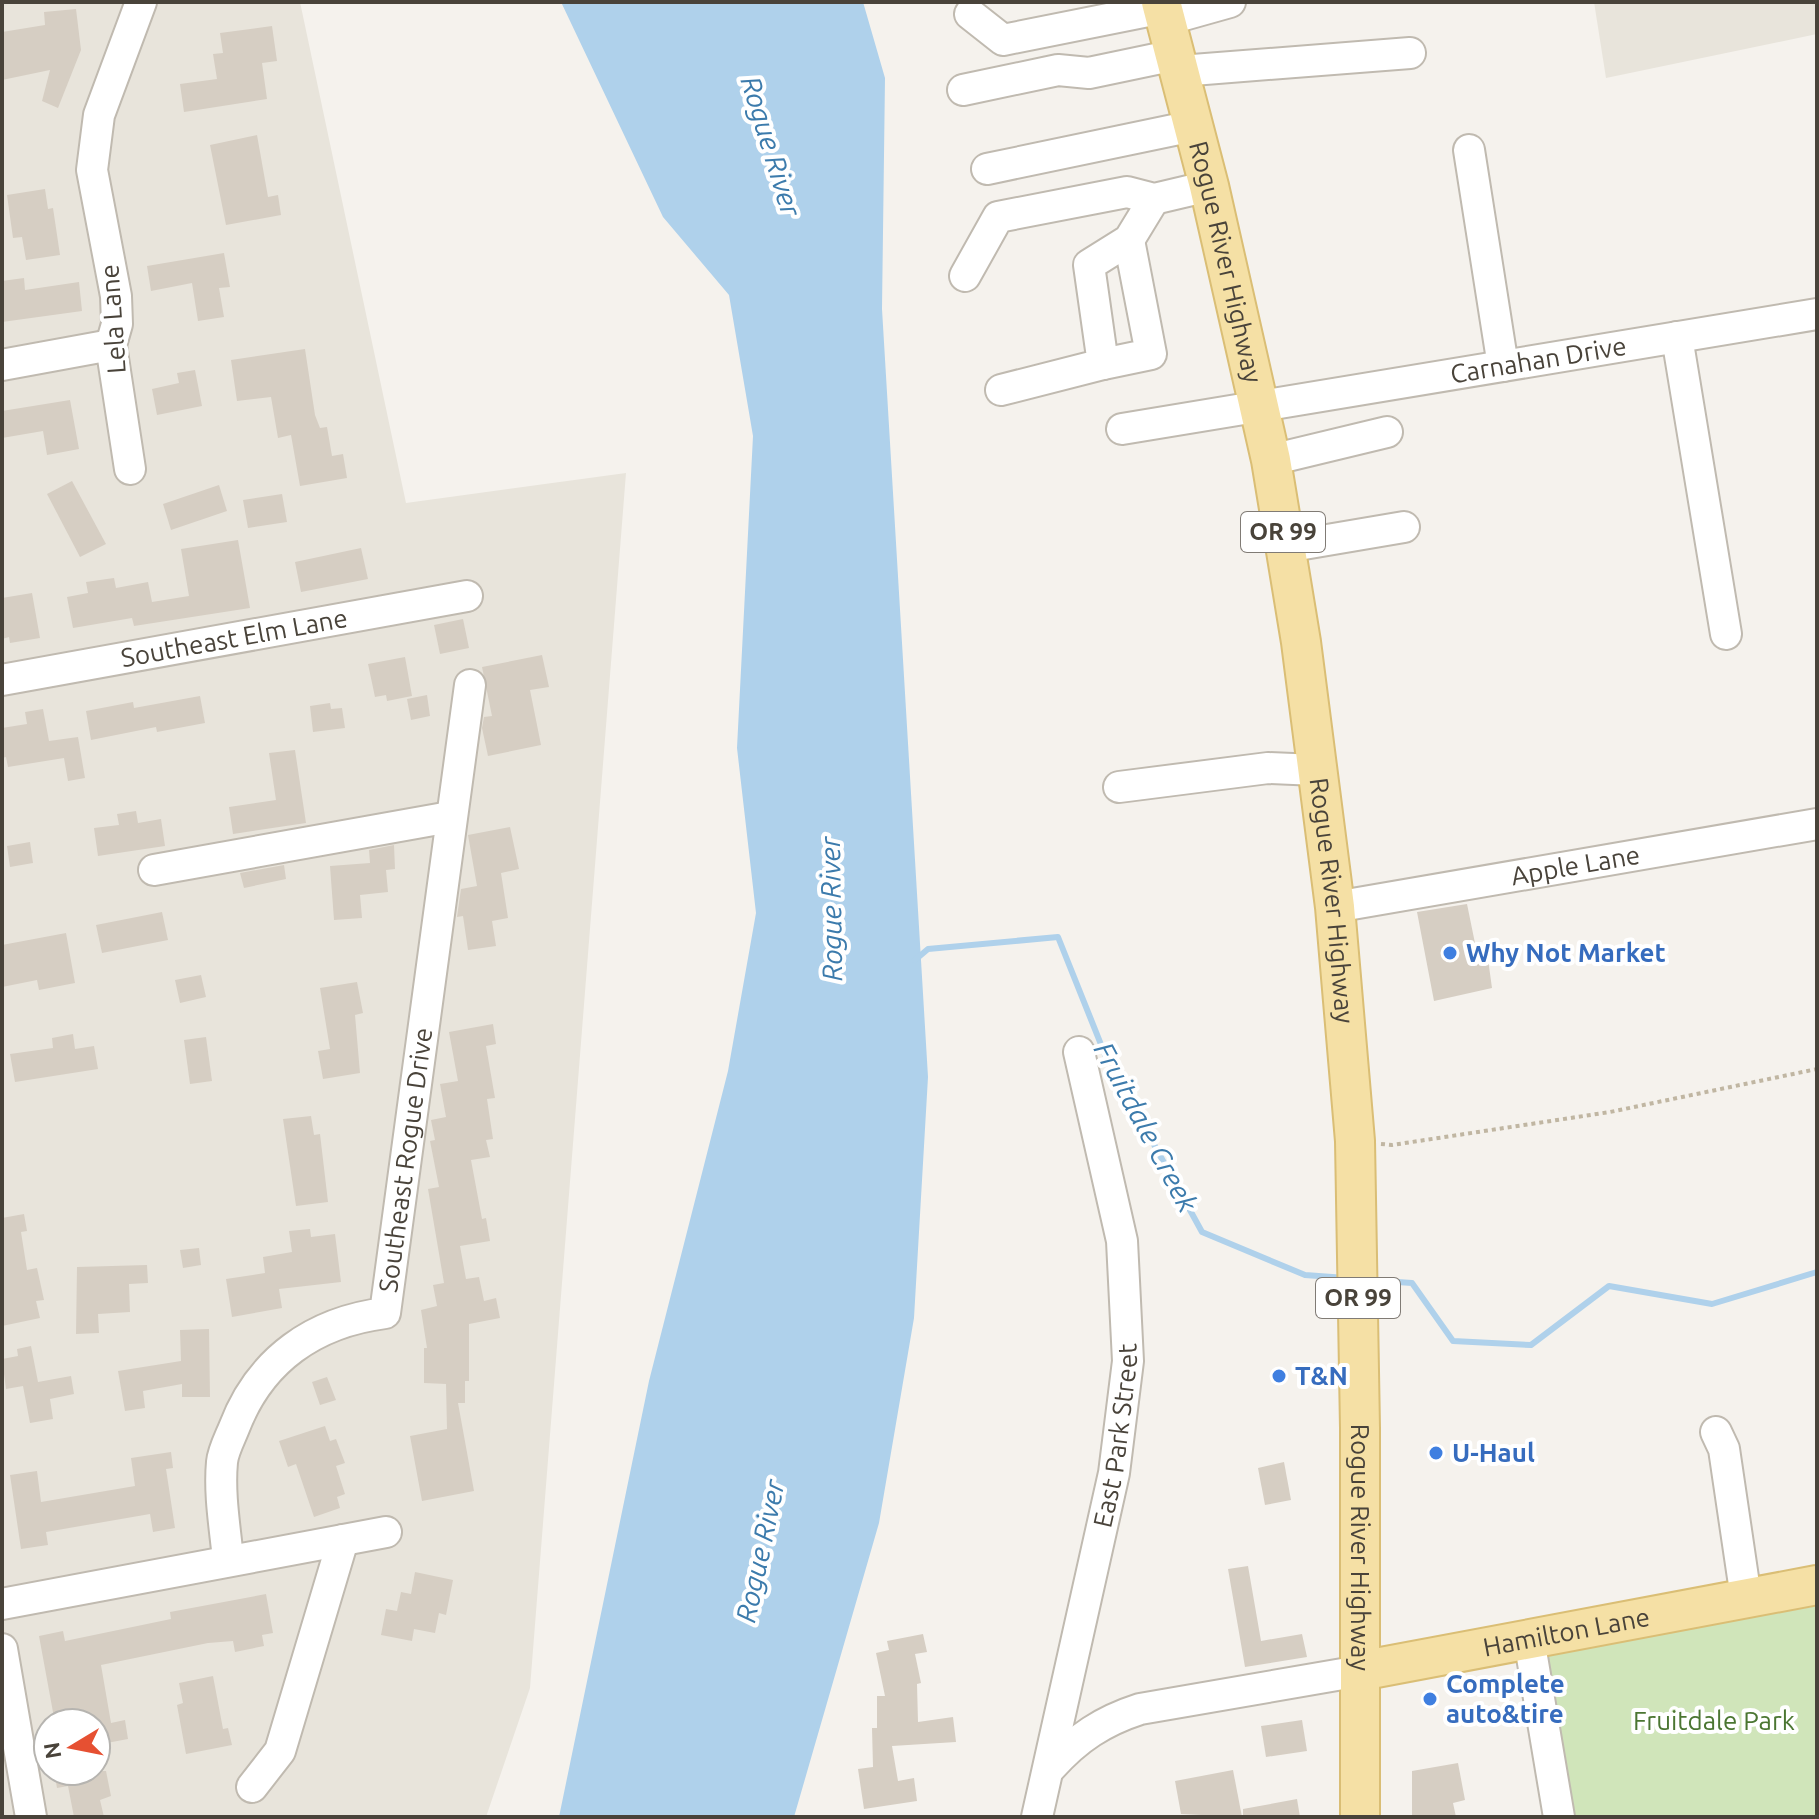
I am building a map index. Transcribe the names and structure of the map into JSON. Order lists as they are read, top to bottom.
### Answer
{
  "streets": {
    "main road": ["Rogue River Highway", "OR 99", "Hamilton Lane"],
    "street": [
      "Lela Lane",
      "Carnahan Drive",
      "Southeast Elm Lane",
      "Apple Lane",
      "Southeast Rogue Drive",
      "East Park Street"
    ]
  },
  "crossings": [
    ["Rogue River Highway", "Carnahan Drive"],
    ["Rogue River Highway", "Apple Lane"],
    ["Rogue River Highway", "Hamilton Lane"],
    ["East Park Street", "Hamilton Lane"]
  ],
  "water": ["Rogue River", "Fruitdale Creek"],
  "parks": ["Fruitdale Park"],
  "places": [
    "Why Not Market",
    "T&N",
    "U-Haul",
    "Complete auto&tire"
  ],
  "north": "left"
}
